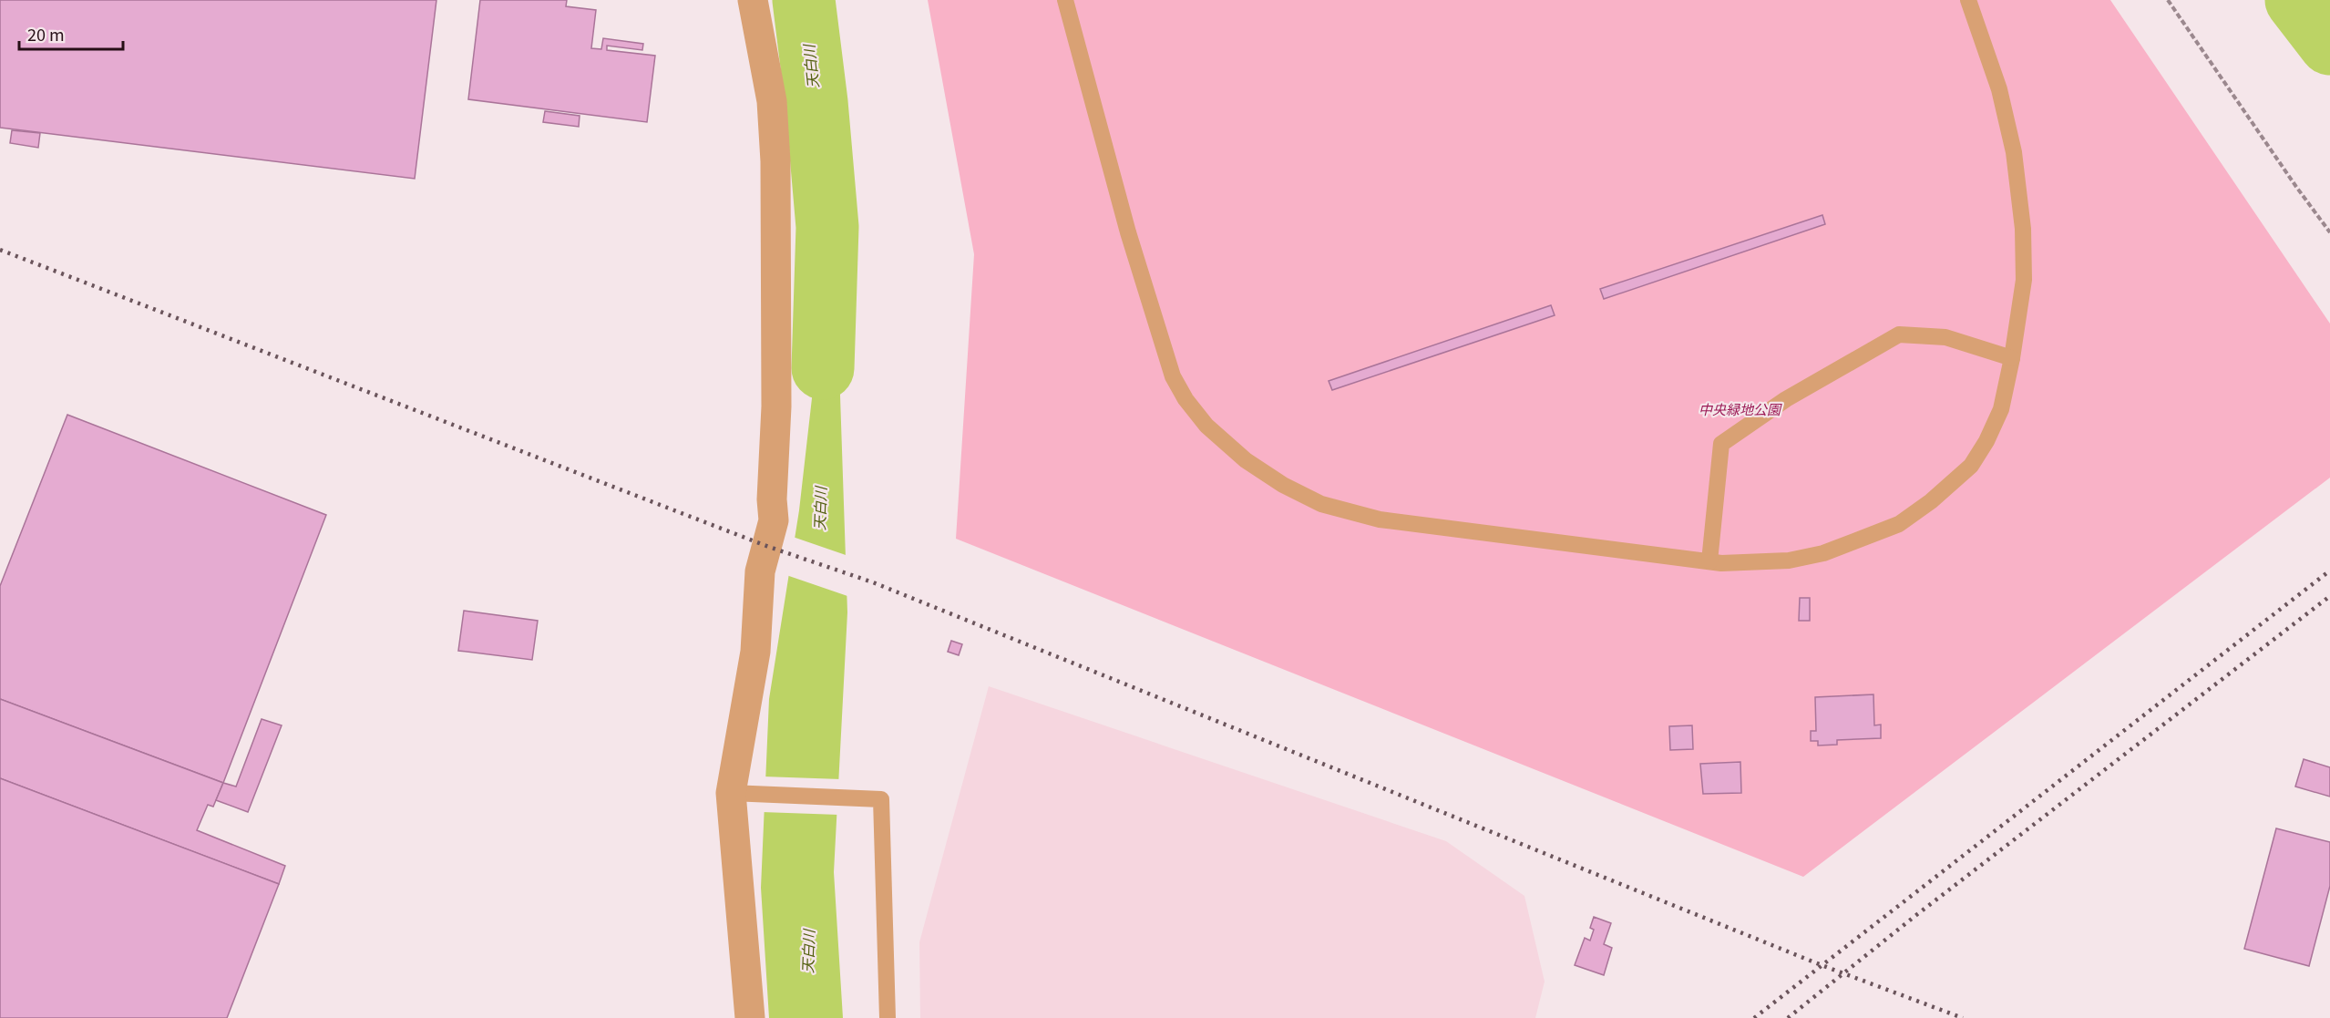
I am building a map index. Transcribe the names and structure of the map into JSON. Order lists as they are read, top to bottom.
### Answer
{
  "water": ["天白川"],
  "parks": ["中央緑地公園"],
  "scale_bar": "20 m"
}
